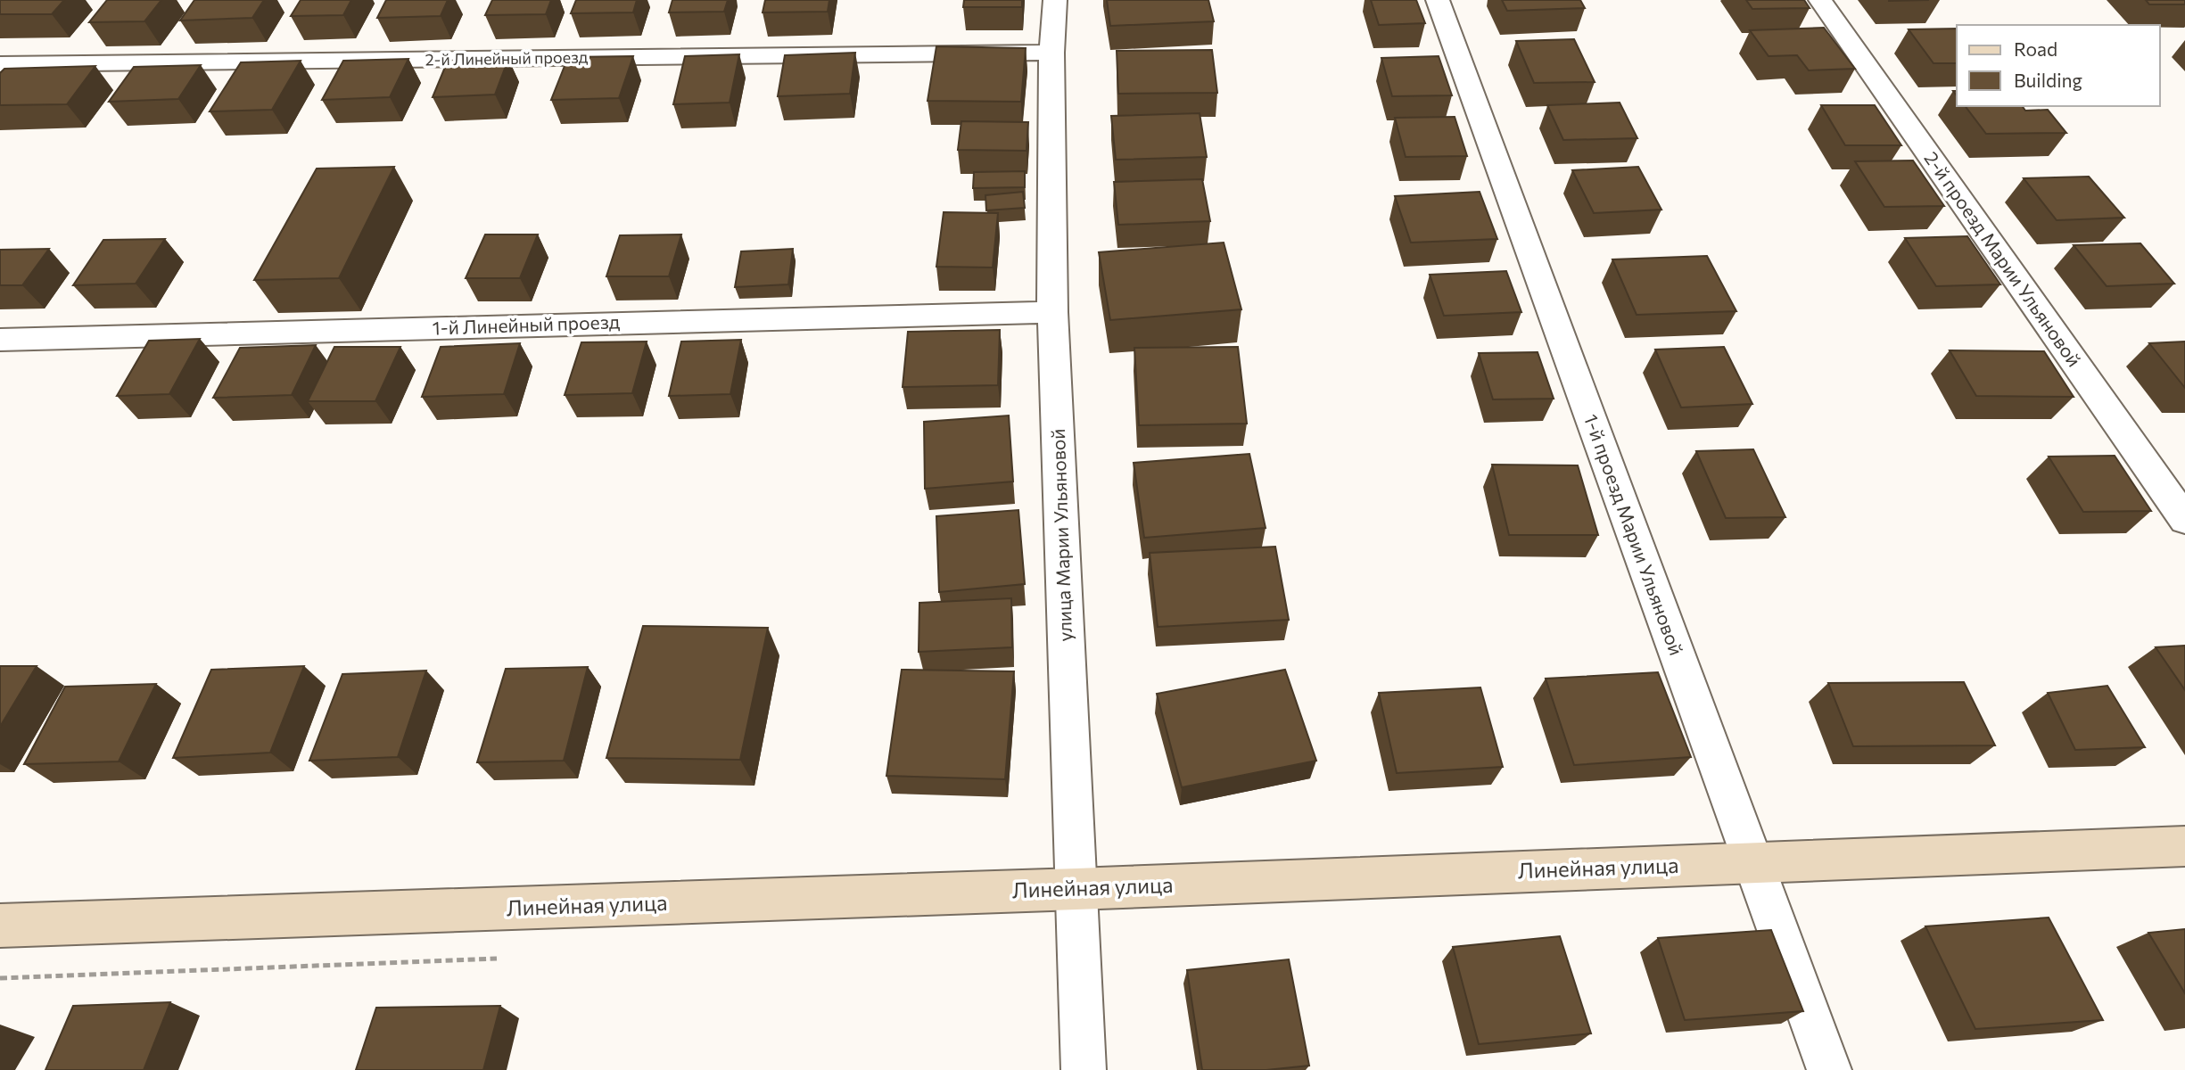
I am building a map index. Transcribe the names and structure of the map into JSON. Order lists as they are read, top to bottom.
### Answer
{
  "streets": {
    "main road": ["Линейная улица"],
    "street": [
      "2-й Линейный проезд",
      "2-й проезд Марии Ульяновой",
      "1-й Линейный проезд",
      "улица Марии Ульяновой",
      "1-й проезд Марии Ульяновой"
    ]
  },
  "crossings": [
    ["2-й Линейный проезд", "улица Марии Ульяновой"],
    ["1-й Линейный проезд", "улица Марии Ульяновой"],
    ["улица Марии Ульяновой", "Линейная улица"],
    ["1-й проезд Марии Ульяновой", "Линейная улица"]
  ],
  "legend": ["Road", "Building"]
}
